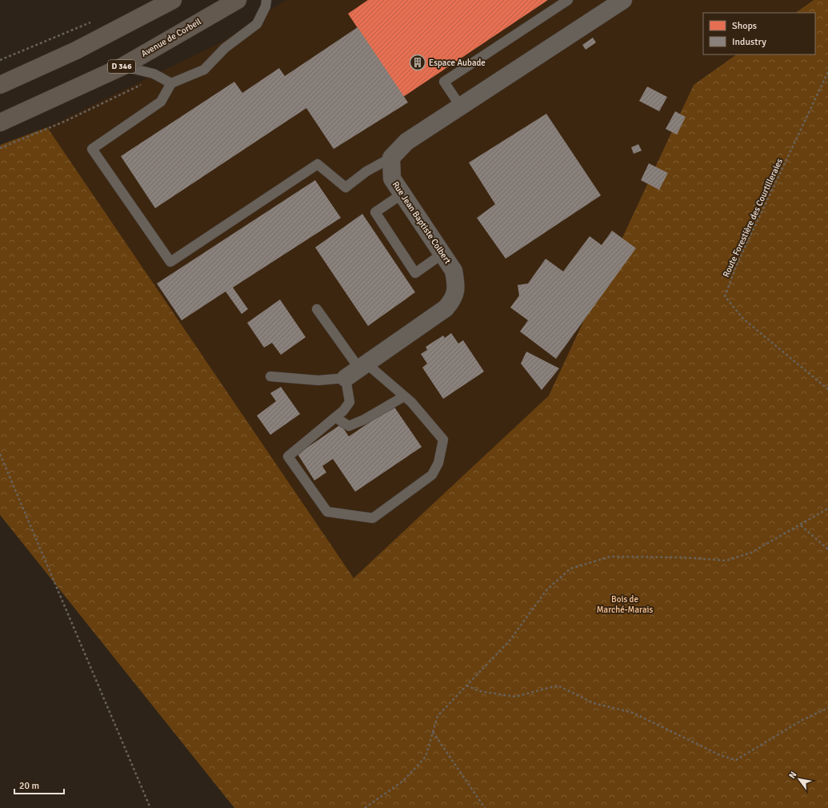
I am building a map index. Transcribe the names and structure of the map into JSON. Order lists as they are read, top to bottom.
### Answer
{
  "streets": {
    "main road": ["Avenue de Corbeil", "D 346"],
    "street": ["Rue Jean Baptiste Colbert"],
    "path": ["Route Forestière des Courtilleraies"]
  },
  "parks": ["Bois de Marché-Marais"],
  "places": {
    "building": ["Espace Aubade"]
  },
  "legend": ["Shops", "Industry"],
  "scale_bar": "20 m",
  "north": "top left"
}
